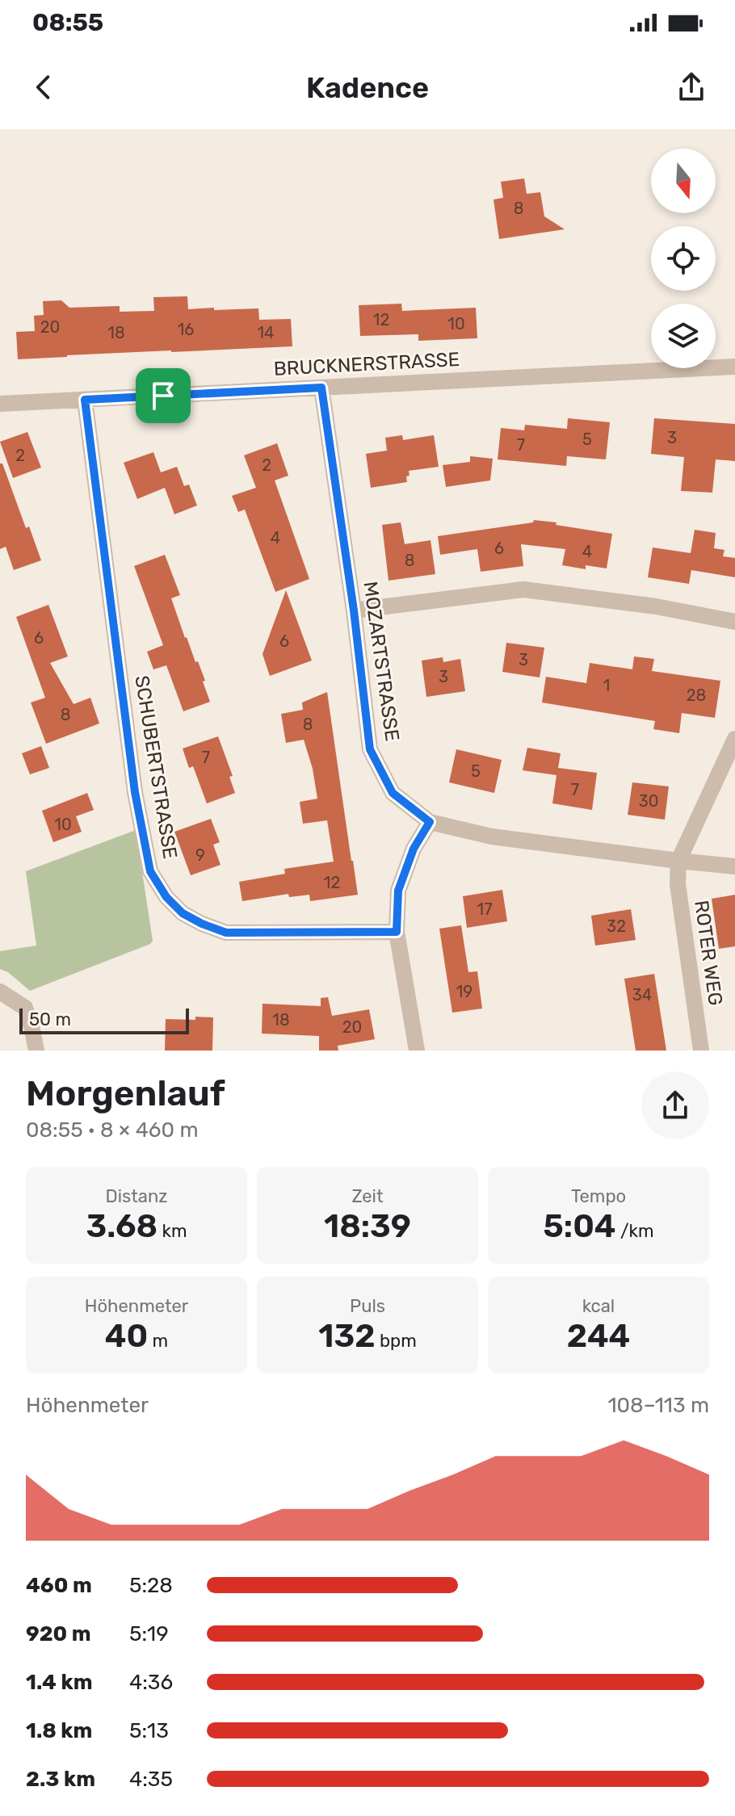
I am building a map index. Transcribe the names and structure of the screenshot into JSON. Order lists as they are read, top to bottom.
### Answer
{
  "streets": {
    "street": [
      "BRUCKNERSTRASSE",
      "MOZARTSTRASSE",
      "SCHUBERTSTRASSE",
      "ROTER WEG"
    ]
  },
  "crossings": [
    ["BRUCKNERSTRASSE", "MOZARTSTRASSE"],
    ["BRUCKNERSTRASSE", "SCHUBERTSTRASSE"],
    ["MOZARTSTRASSE", "ROTER WEG"]
  ],
  "house_numbers": [
    "8",
    "12",
    "10",
    "20",
    "16",
    "18",
    "14",
    "3",
    "5",
    "7",
    "2",
    "2",
    "4",
    "6",
    "4",
    "8",
    "6",
    "6",
    "3",
    "3",
    "1",
    "28",
    "8",
    "8",
    "7",
    "5",
    "7",
    "30",
    "10",
    "9",
    "12",
    "17",
    "32",
    "19",
    "34",
    "18",
    "20"
  ],
  "scale_bar": "50 m",
  "north": "bottom",
  "page": {
    "status": "08:55",
    "header": "Kadence",
    "scale": "50 m",
    "heading": ["Morgenlauf", "08:55 · 8 × 460 m"],
    "stats": [
      ["Distanz", "3.68 km"],
      ["Zeit", "18:39"],
      ["Tempo", "5:04 /km"],
      ["Höhenmeter", "40 m"],
      ["Puls", "132 bpm"],
      ["kcal", "244"]
    ],
    "chart": ["Höhenmeter", "108–113 m"],
    "list": [
      {
        "name": "460 m",
        "note": "5:28"
      },
      {
        "name": "920 m",
        "note": "5:19"
      },
      {
        "name": "1.4 km",
        "note": "4:36"
      },
      {
        "name": "1.8 km",
        "note": "5:13"
      },
      {
        "name": "2.3 km",
        "note": "4:35"
      }
    ]
  }
}
